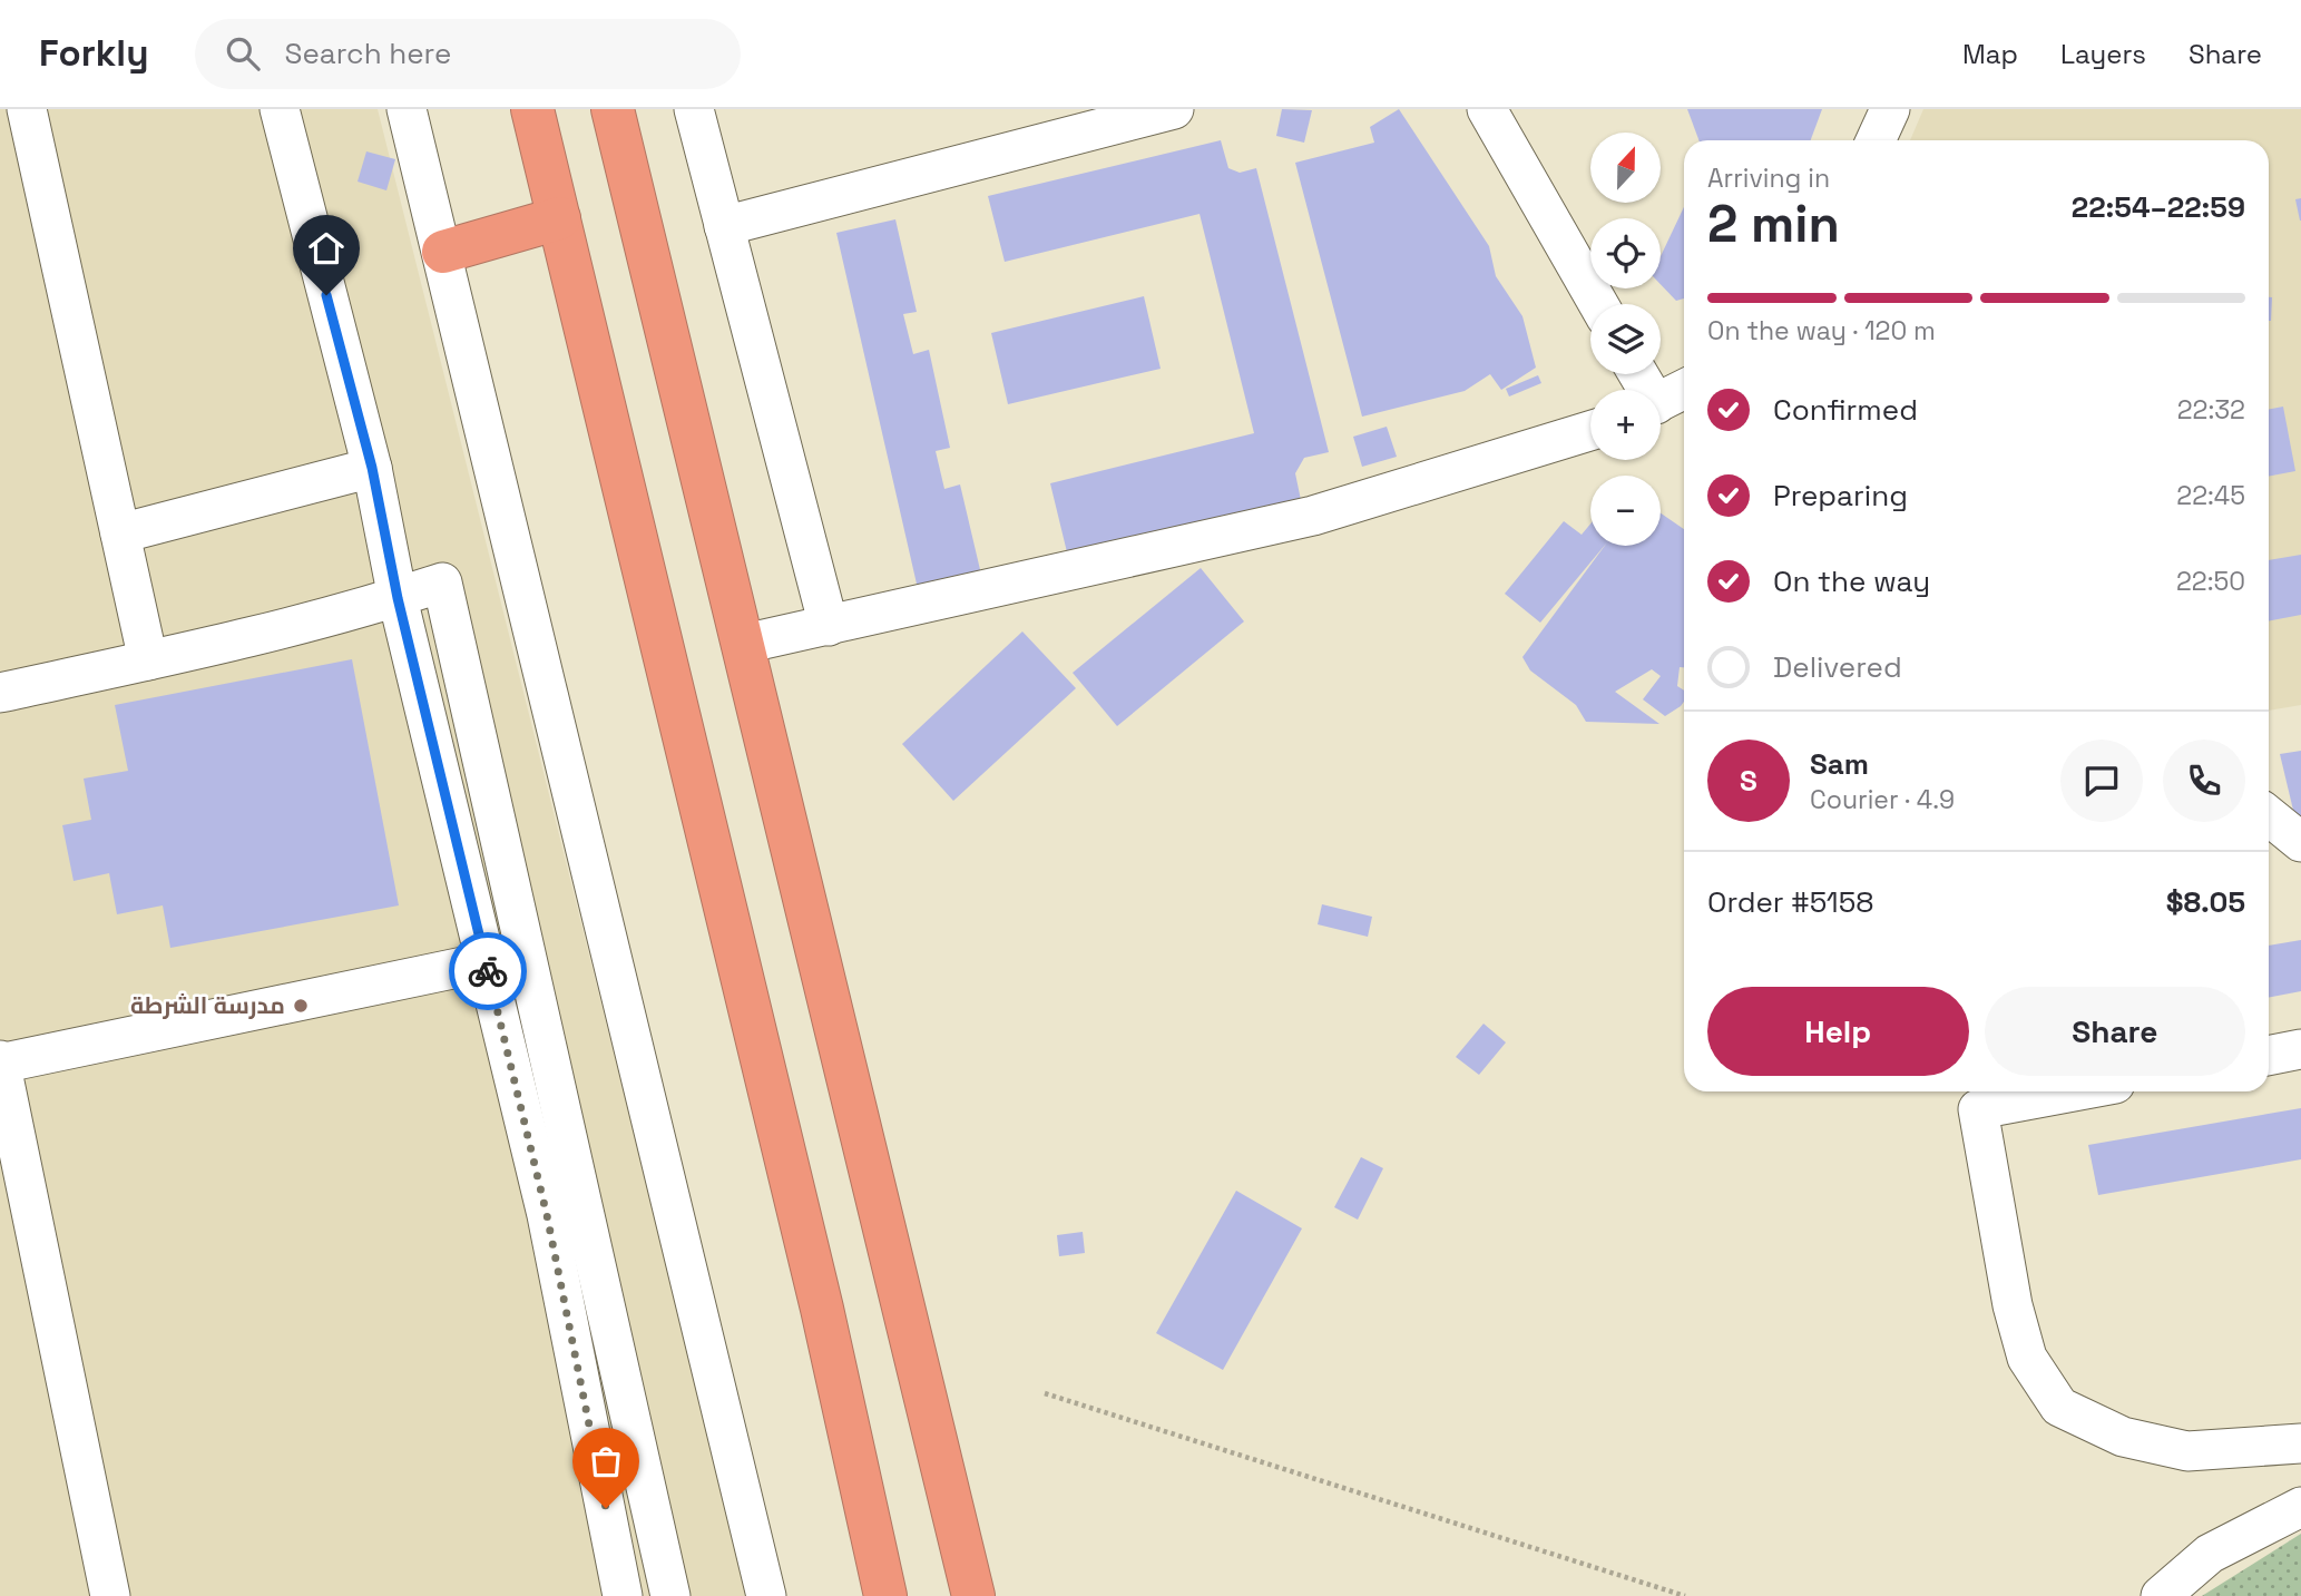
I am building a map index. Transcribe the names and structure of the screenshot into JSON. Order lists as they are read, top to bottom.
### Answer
{
  "places": ["مدرسة الشرطة"],
  "north": "top",
  "page": {
    "header": "Forkly",
    "search": "Search here",
    "nav": ["Map", "Layers", "Share"],
    "map_buttons": ["+", "−"],
    "heading": ["2 min", "Arriving in", "22:54–22:59"],
    "panel": [
      "Sam",
      "Courier · 4.9",
      "Order #5158",
      "$8.05"
    ],
    "bar": "On the way · 120 m",
    "list": [
      ["Confirmed", "22:32"],
      ["Preparing", "22:45"],
      ["On the way", "22:50"],
      "Delivered"
    ],
    "round": "S",
    "buttons": ["Help", "Share"]
  }
}
